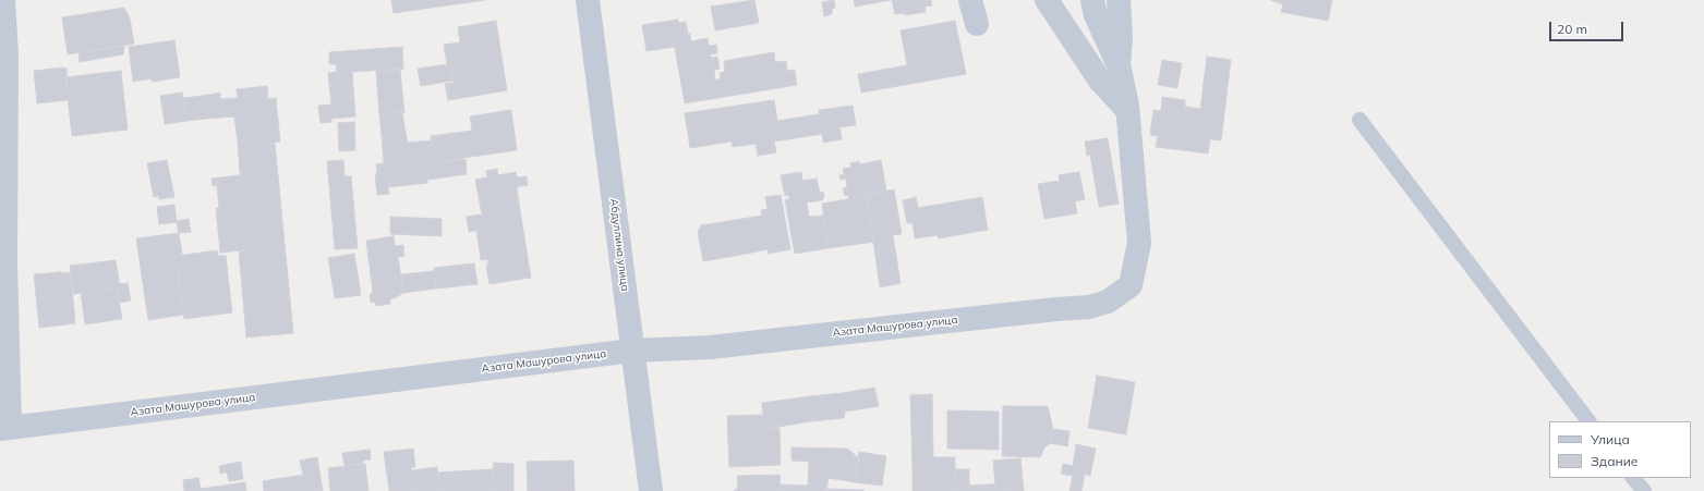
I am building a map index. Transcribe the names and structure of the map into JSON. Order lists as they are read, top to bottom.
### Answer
{
  "streets": {
    "street": ["Абдуллина улица", "Азата Машурова улица"]
  },
  "crossings": [
    ["Абдуллина улица", "Азата Машурова улица"]
  ],
  "legend": ["Улица", "Здание"],
  "scale_bar": "20 m"
}
